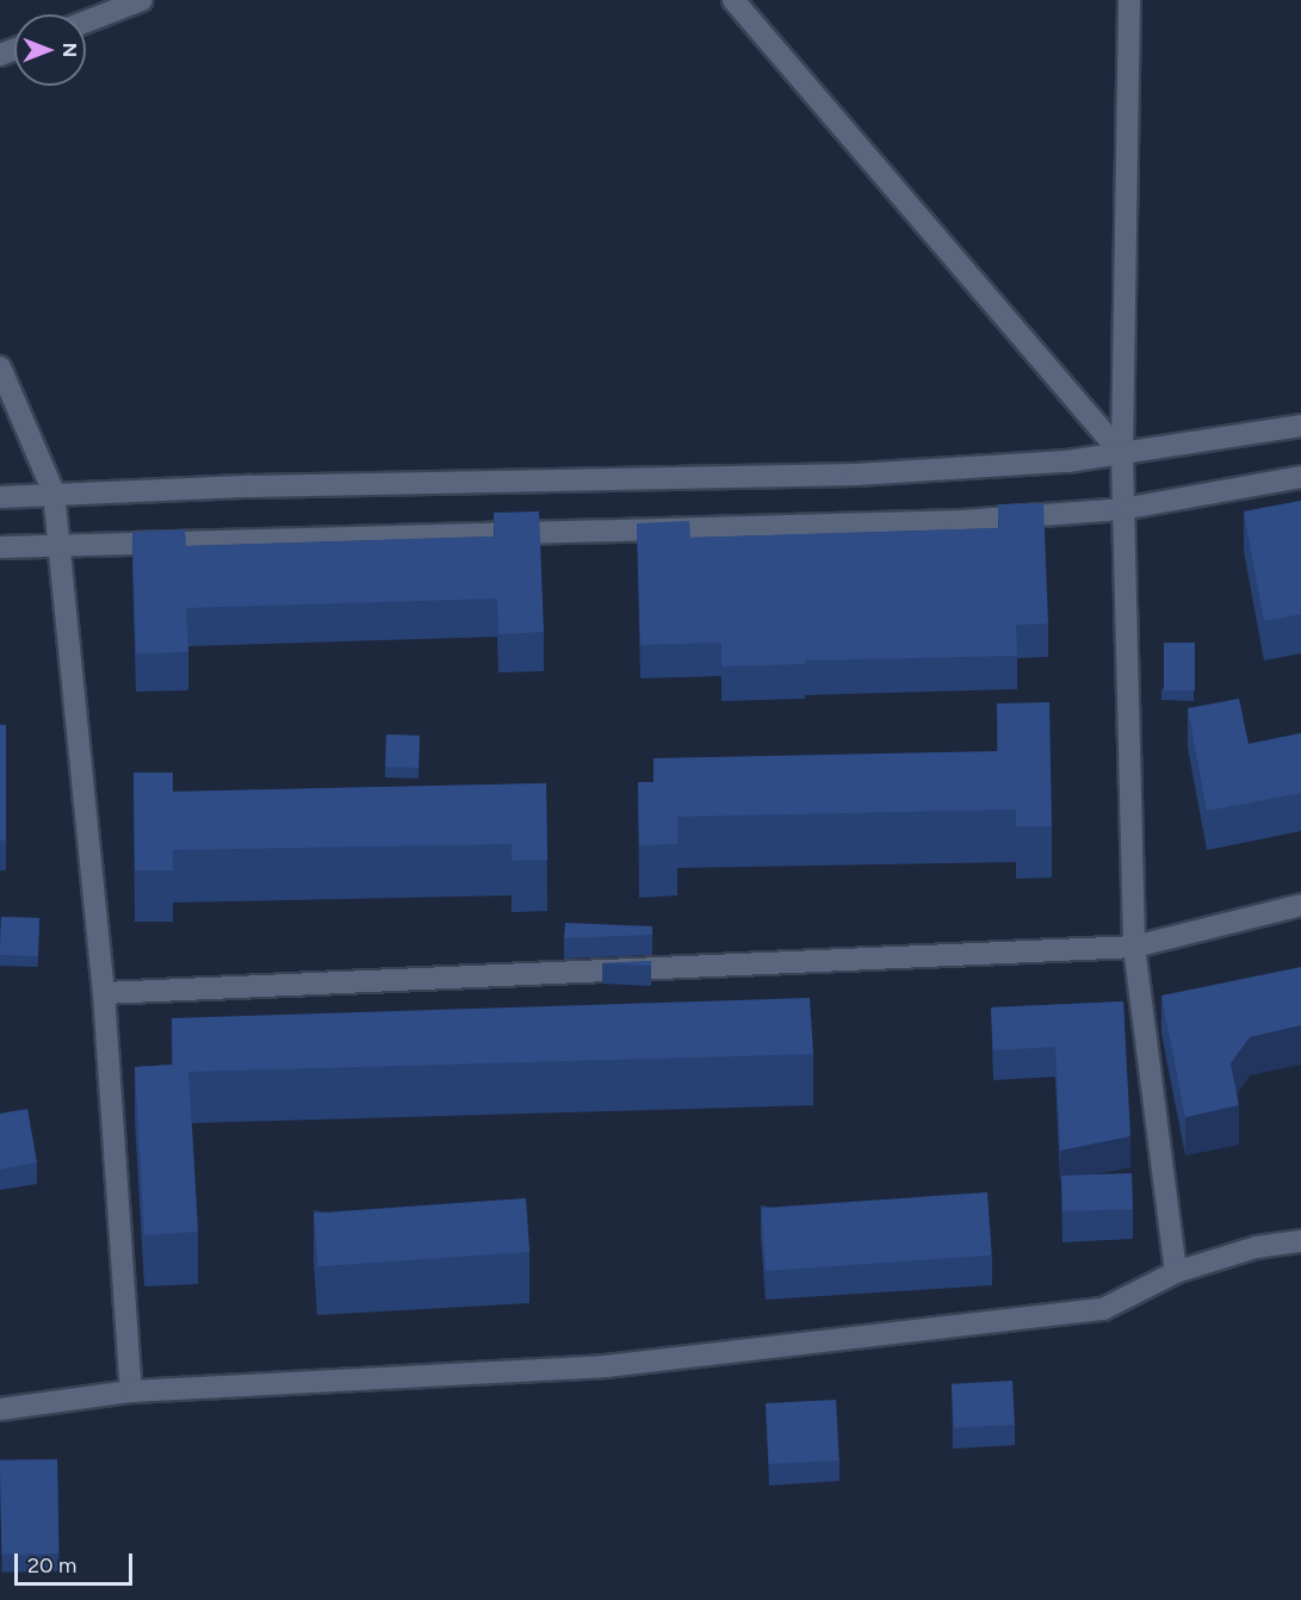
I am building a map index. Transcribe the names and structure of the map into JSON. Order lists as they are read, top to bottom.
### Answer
{
  "scale_bar": "20 m",
  "north": "right"
}
